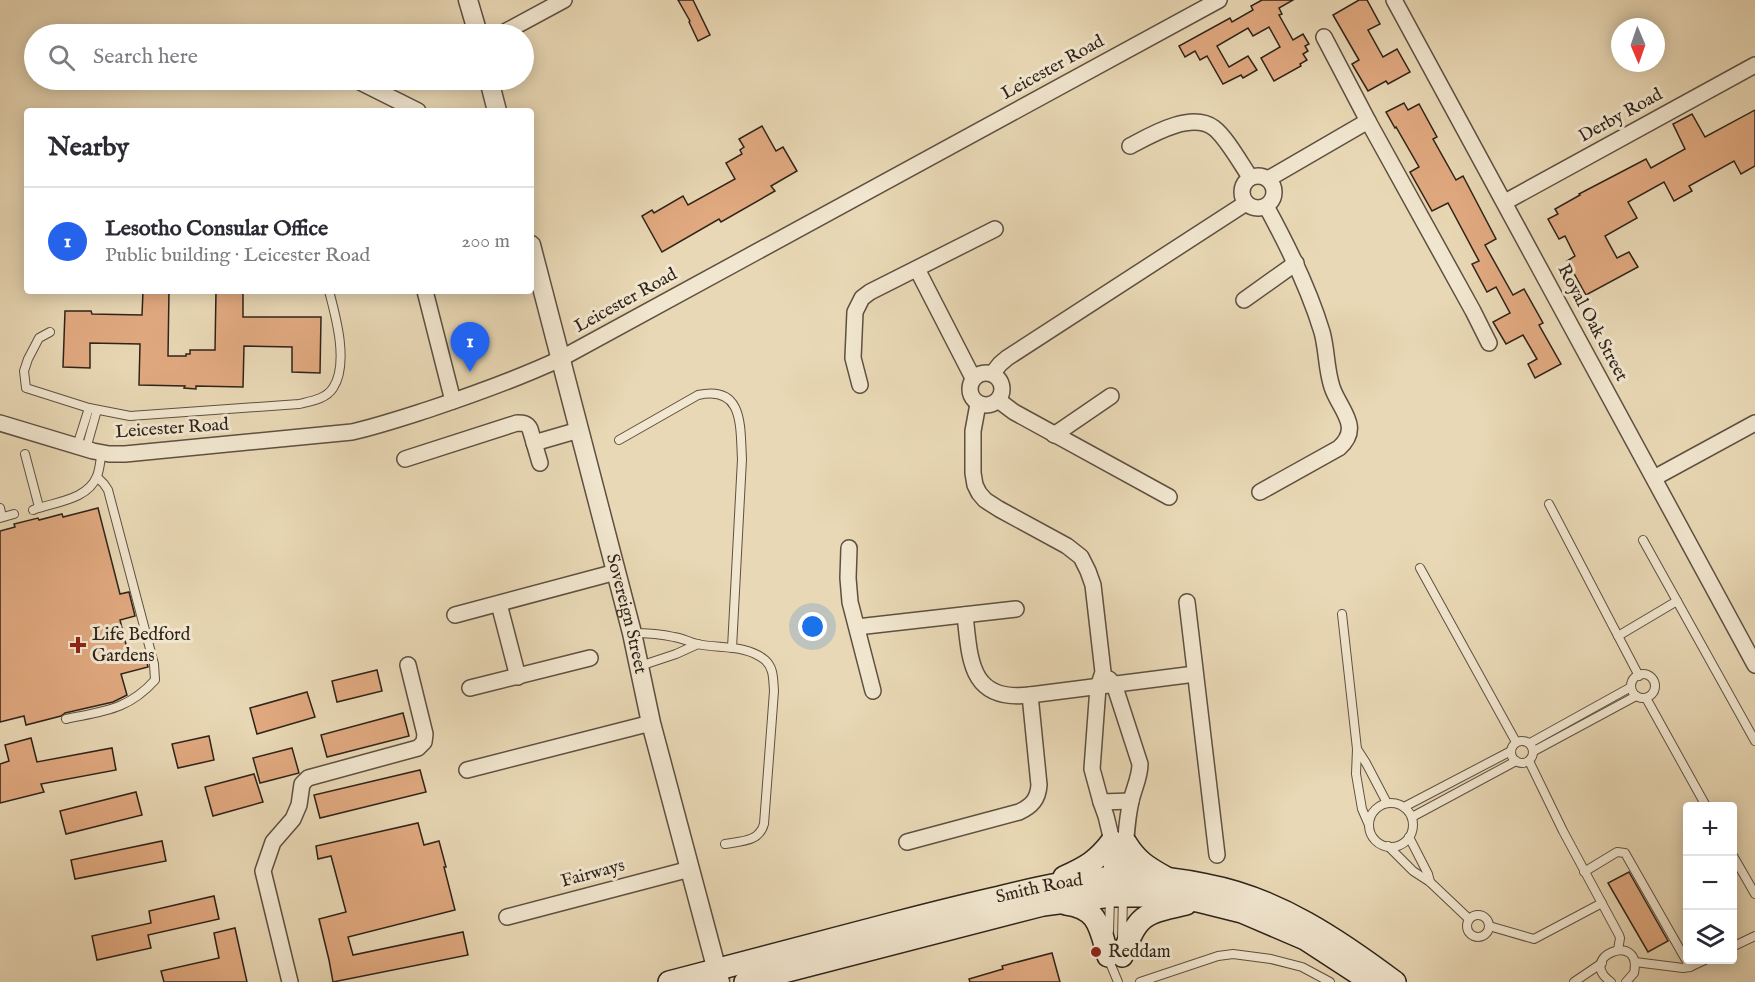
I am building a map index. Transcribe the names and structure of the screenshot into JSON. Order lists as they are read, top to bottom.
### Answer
{
  "streets": {
    "main road": ["Smith Road"],
    "street": [
      "Leicester Road",
      "Derby Road",
      "Royal Oak Street",
      "Sovereign Street",
      "Fairways"
    ]
  },
  "crossings": [
    ["Leicester Road", "Sovereign Street"],
    ["Derby Road", "Royal Oak Street"],
    ["Sovereign Street", "Fairways"],
    ["Sovereign Street", "Smith Road"]
  ],
  "places": {
    "health": ["Life Bedford Gardens"],
    "other": ["Reddam"]
  },
  "north": "bottom",
  "page": {
    "search": "Search here",
    "heading": "Nearby",
    "list": [
      {
        "mark": "1",
        "name": "Lesotho Consular Office",
        "note": "Public building · Leicester Road",
        "value": "200 m"
      }
    ],
    "pins": "1",
    "map_buttons": ["+", "−"]
  }
}
